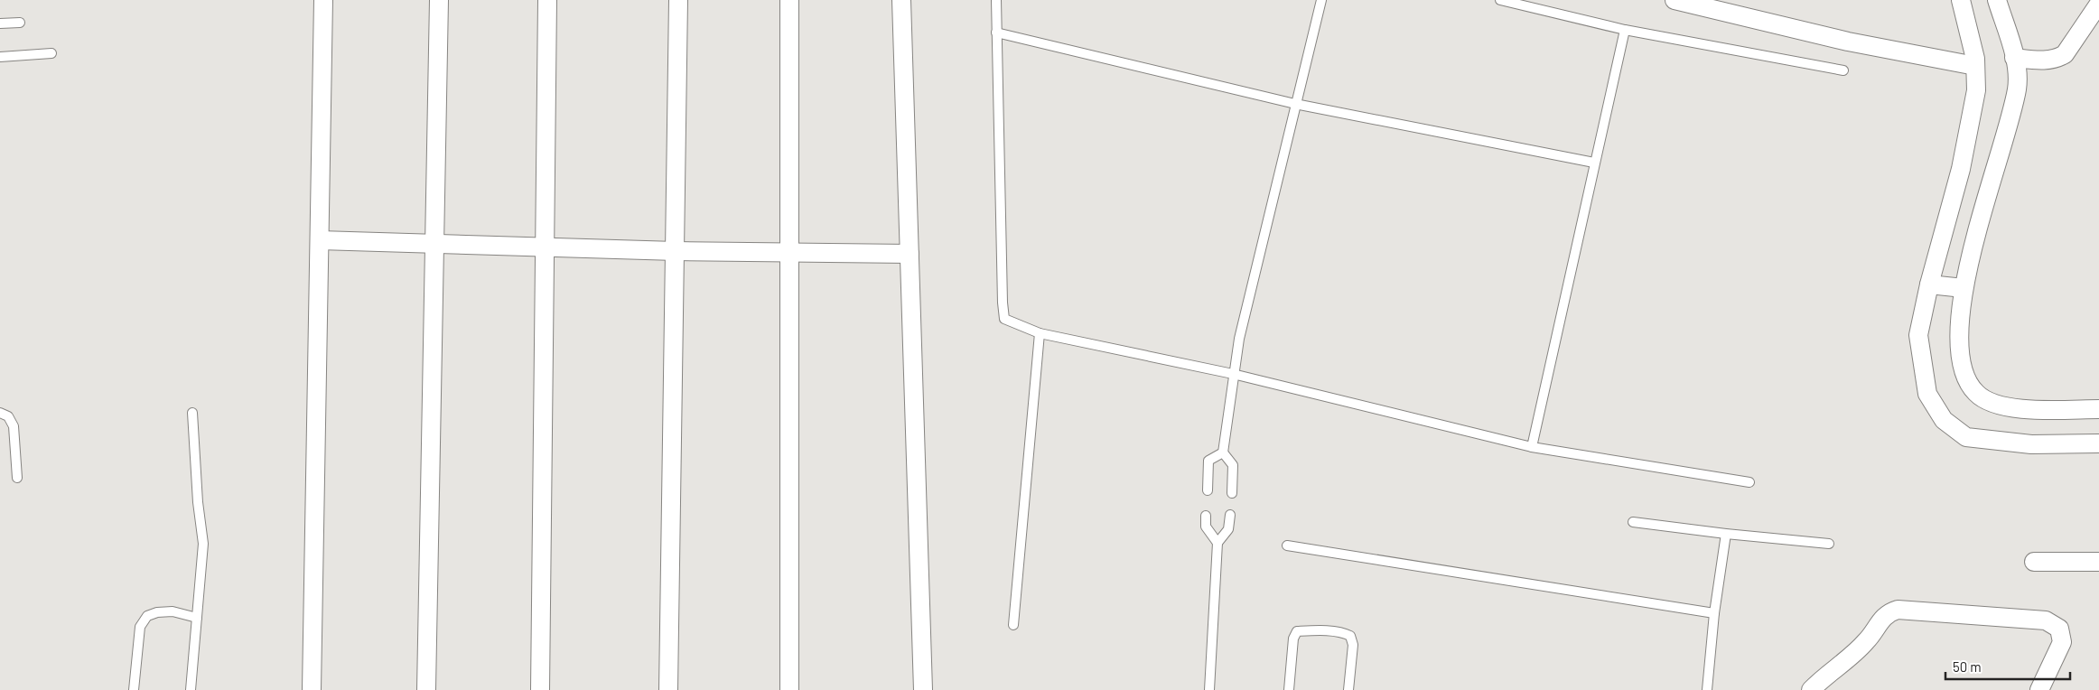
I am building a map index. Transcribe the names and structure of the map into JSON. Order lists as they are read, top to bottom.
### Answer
{
  "scale_bar": "50 m"
}
